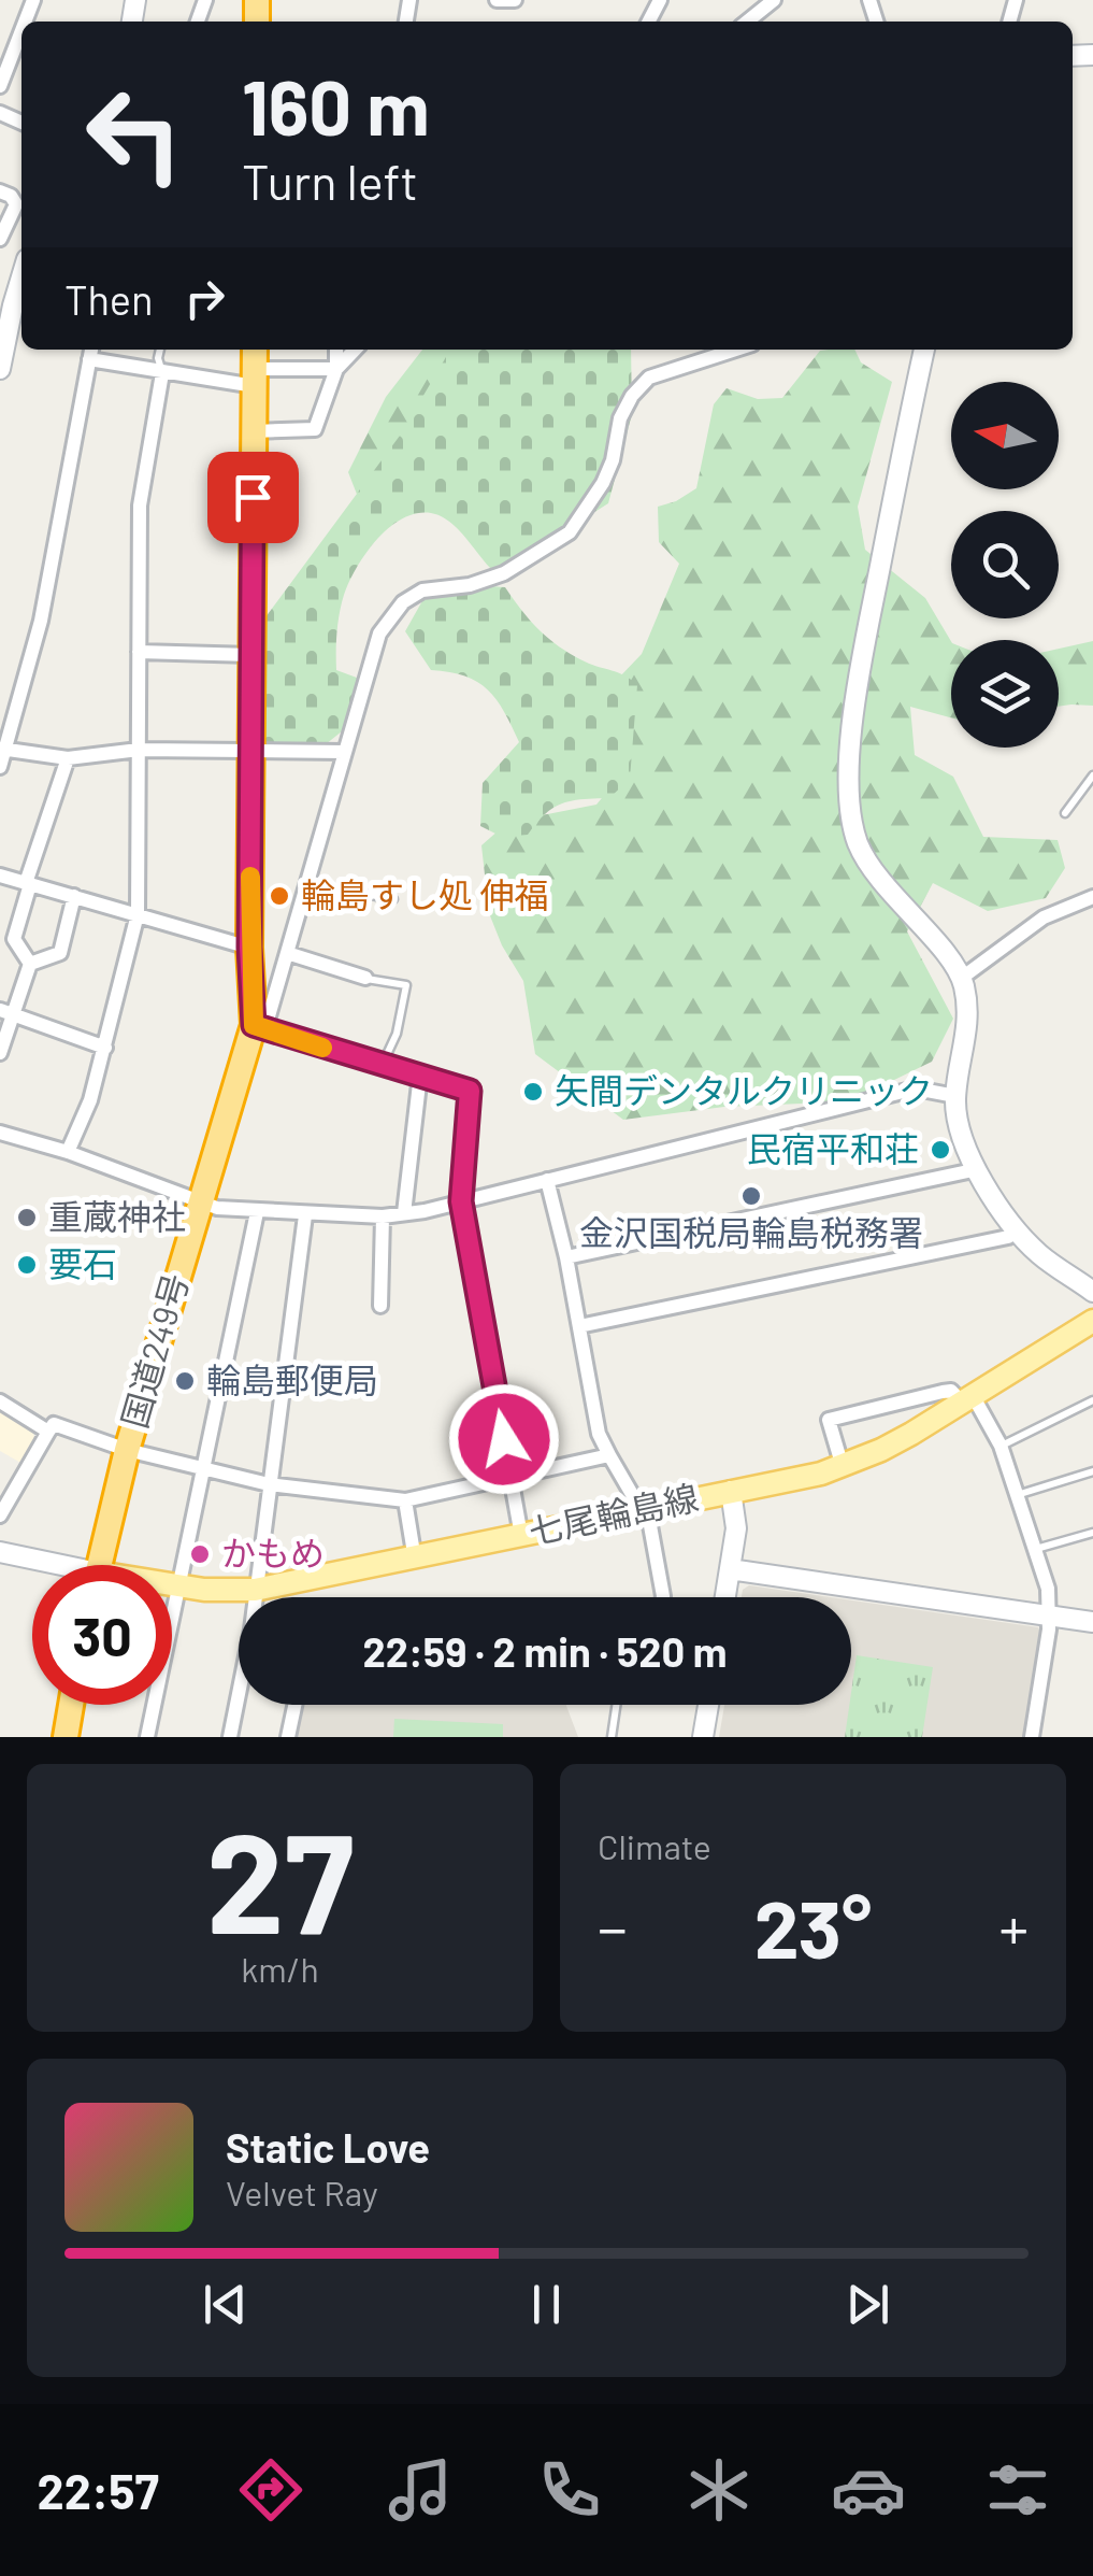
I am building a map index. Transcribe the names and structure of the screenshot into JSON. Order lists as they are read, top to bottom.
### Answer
{
  "streets": {
    "highway": ["国道249号"],
    "main road": ["七尾輪島線"]
  },
  "places": [
    "輪島すし処 伸福",
    "矢間デンタルクリニック",
    "民宿平和荘",
    "金沢国税局輪島税務署",
    "重蔵神社",
    "要石",
    "輪島郵便局",
    "かもめ"
  ],
  "north": "left",
  "page": {
    "turn": ["160 m", "Turn left"],
    "then": "Then",
    "limit": "30",
    "trip": "22:59 · 2 min · 520 m",
    "tile": [
      ["27", "km/h"],
      "Climate"
    ],
    "heat": ["−", "23°", "+"],
    "song": ["Static Love", "Velvet Ray"],
    "tabs": "22:57"
  }
}
